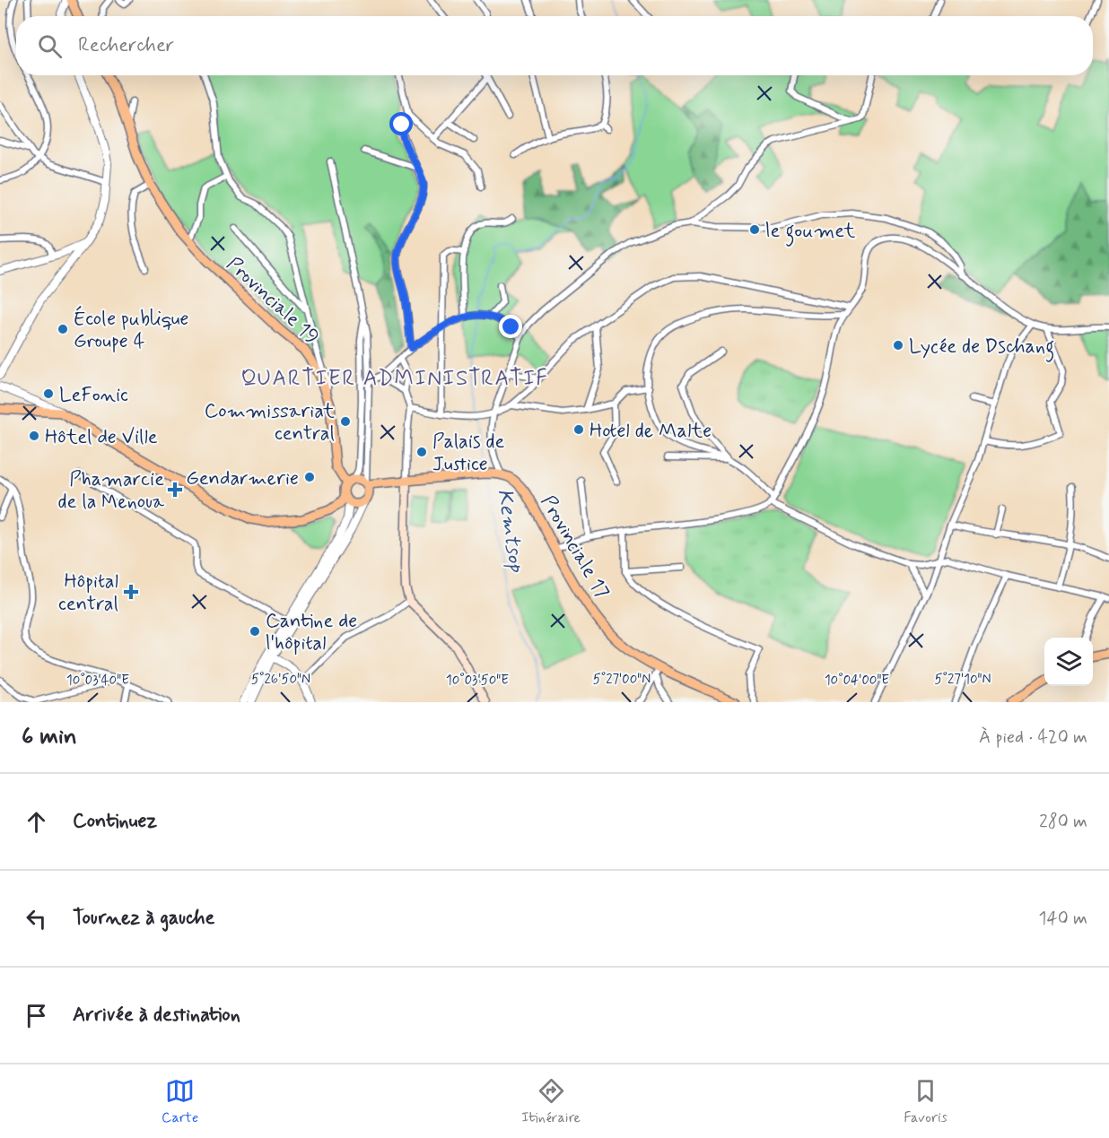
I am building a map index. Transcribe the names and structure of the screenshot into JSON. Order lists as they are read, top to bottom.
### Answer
{
  "streets": {
    "main road": ["Provinciale 19", "Provinciale 17"]
  },
  "districts": ["QUARTIER ADMINISTRATIF"],
  "water": ["Kemtsop"],
  "places": {
    "other": [
      "le goumet",
      "École publique Groupe 4",
      "Lycée de Dschang",
      "LeFonic",
      "Commissariat central",
      "Hotel de Malte",
      "Hôtel de Ville",
      "Palais de Justice",
      "Gendarmerie",
      "Cantine de l'hôpital"
    ],
    "health": ["Phamarcie de la Menoua", "Hôpital central"]
  },
  "page": {
    "search": "Rechercher",
    "heading": ["6 min", "À pied · 420 m"],
    "list": [
      ["Continuez", "280 m"],
      ["Tournez à gauche", "140 m"],
      "Arrivée à destination"
    ],
    "nav": ["Carte", "Itinéraire", "Favoris"]
  },
  "coordinates": [
    "5°26'50\"N",
    "5°27'00\"N",
    "5°27'10\"N",
    "10°03'40\"E",
    "10°03'50\"E",
    "10°04'00\"E"
  ]
}
